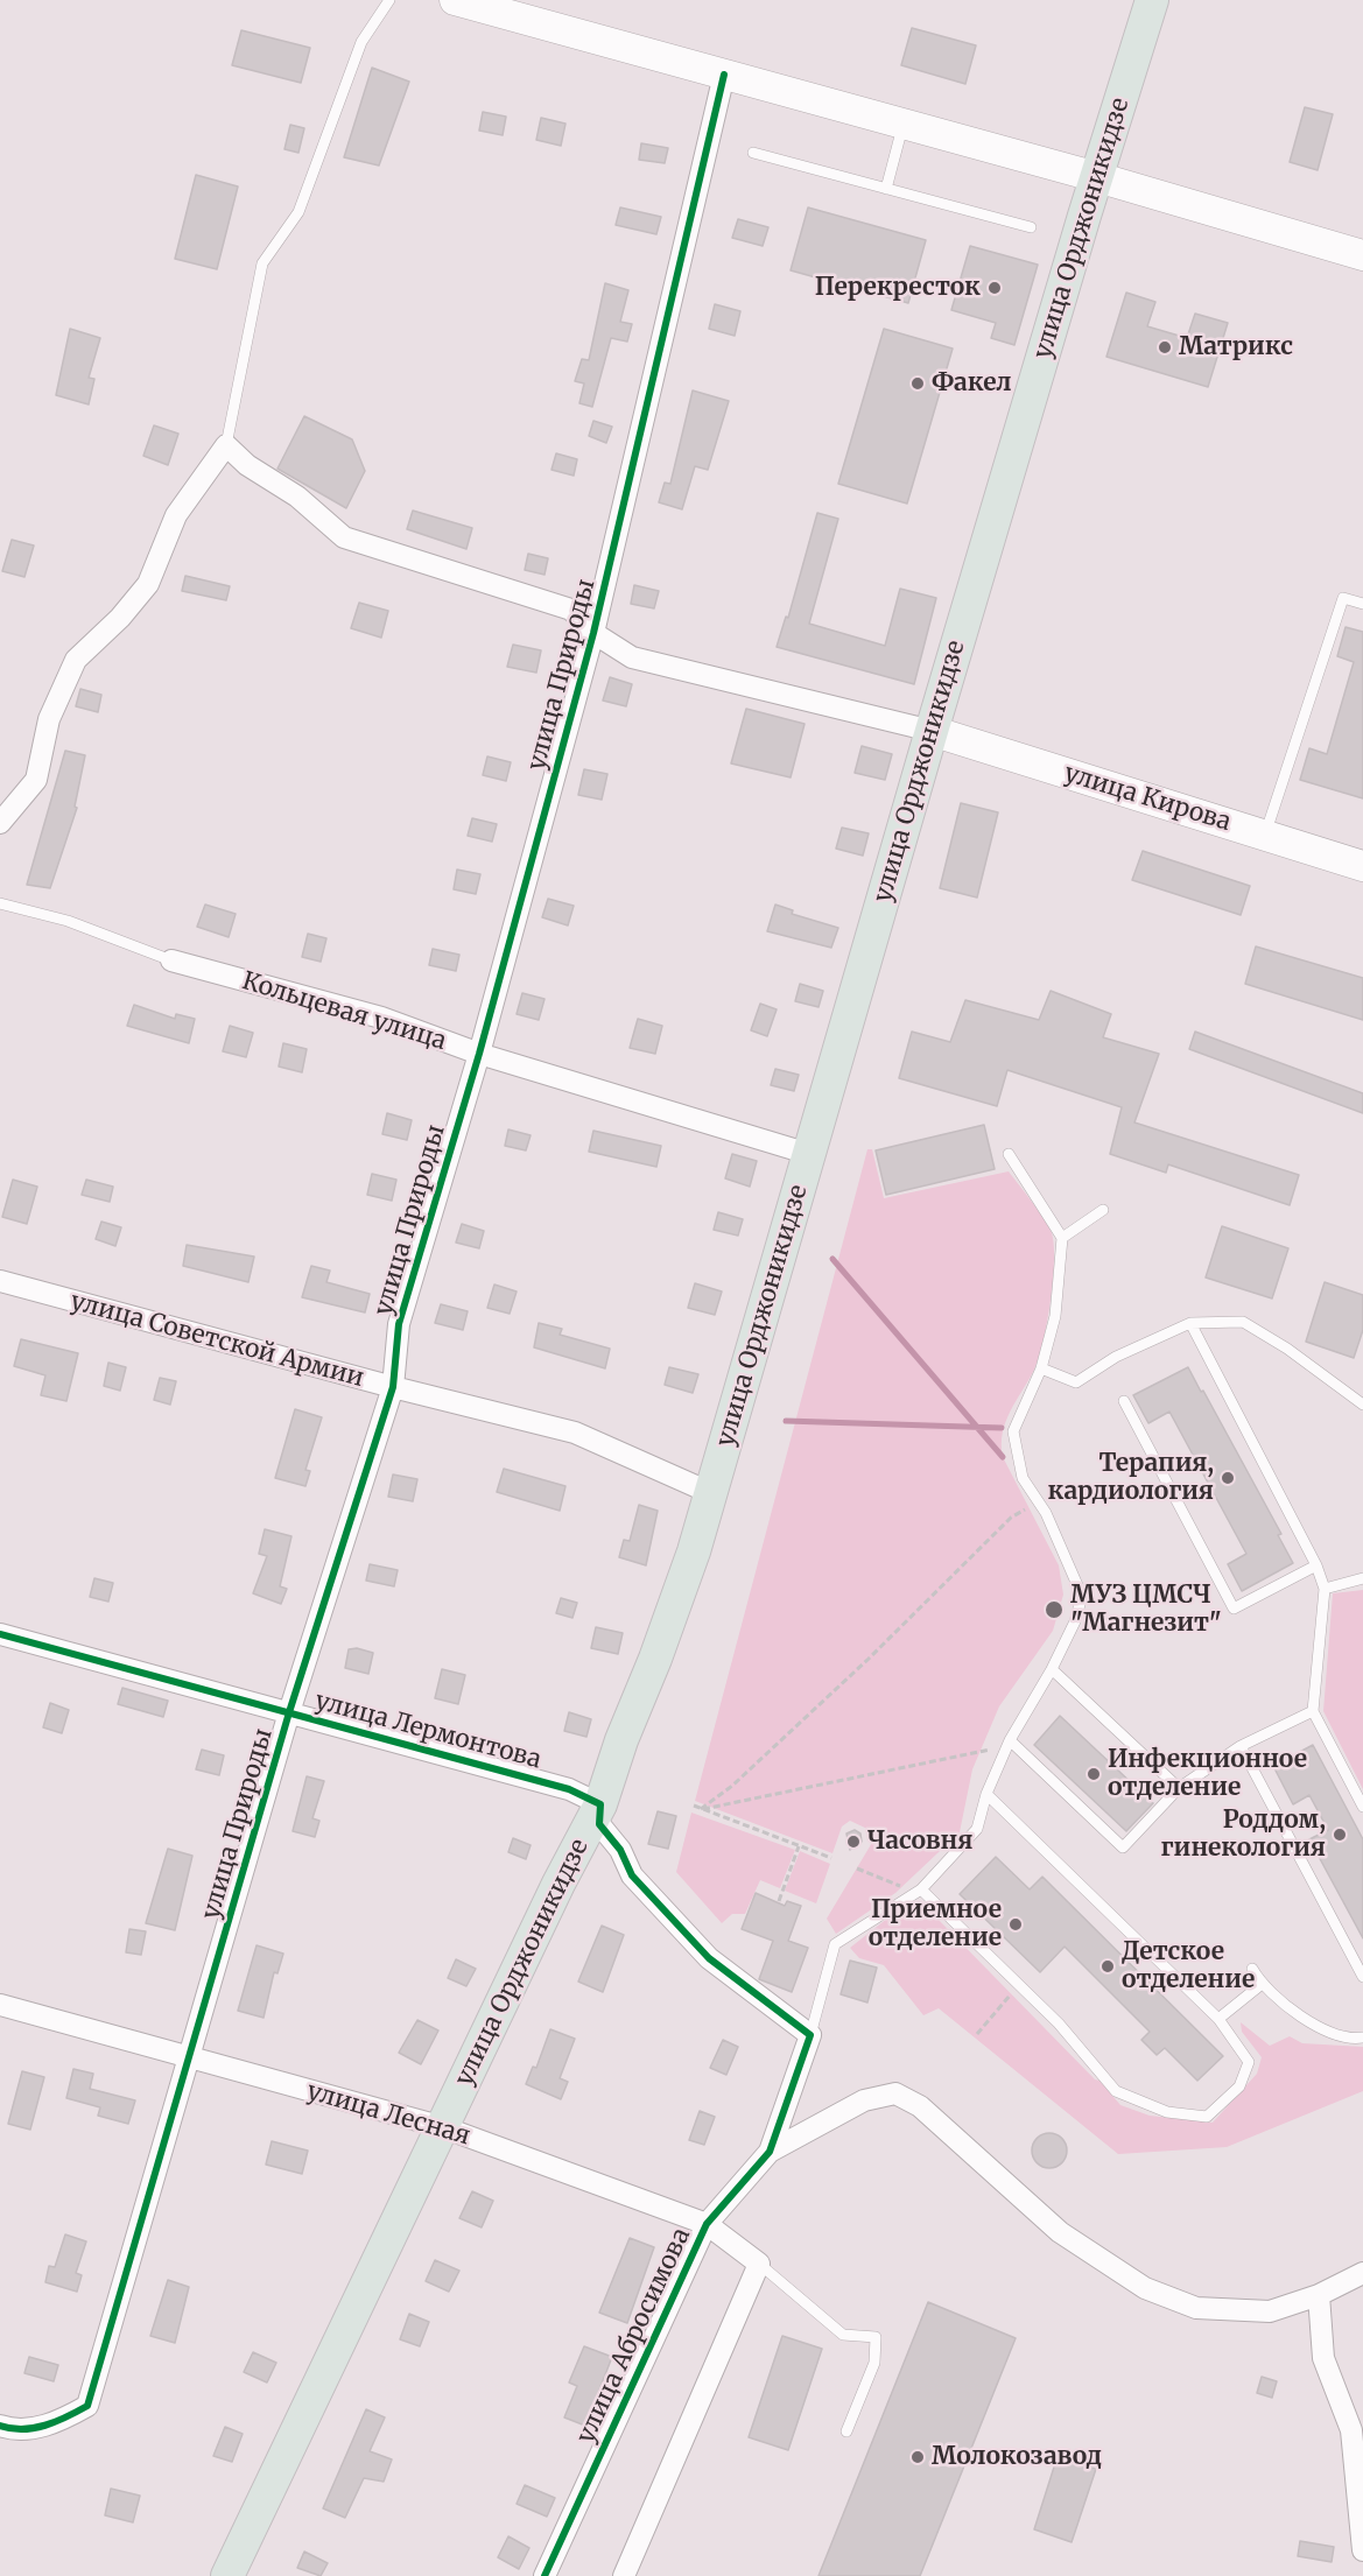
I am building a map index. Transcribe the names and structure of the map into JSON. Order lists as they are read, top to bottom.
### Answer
{
  "streets": {
    "main road": ["улица Орджоникидзе"],
    "street": [
      "улица Природы",
      "улица Кирова",
      "Кольцевая улица",
      "улица Советской Армии",
      "улица Лермонтова",
      "улица Лесная",
      "улица Абросимова"
    ]
  },
  "crossings": [
    ["улица Орджоникидзе", "улица Кирова"],
    ["улица Орджоникидзе", "Кольцевая улица"],
    ["улица Орджоникидзе", "улица Советской Армии"],
    ["улица Орджоникидзе", "улица Лермонтова"],
    ["улица Орджоникидзе", "улица Лесная"],
    ["улица Природы", "Кольцевая улица"],
    ["улица Природы", "улица Советской Армии"],
    ["улица Природы", "улица Лермонтова"],
    ["улица Природы", "улица Лесная"],
    ["улица Лесная", "улица Абросимова"]
  ],
  "places": [
    "Перекресток",
    "Матрикс",
    "Факел",
    "Терапия, кардиология",
    "МУЗ ЦМСЧ \"Магнезит\"",
    "Инфекционное отделение",
    "Роддом, гинекология",
    "Часовня",
    "Приемное отделение",
    "Детское отделение",
    "Молокозавод"
  ]
}
